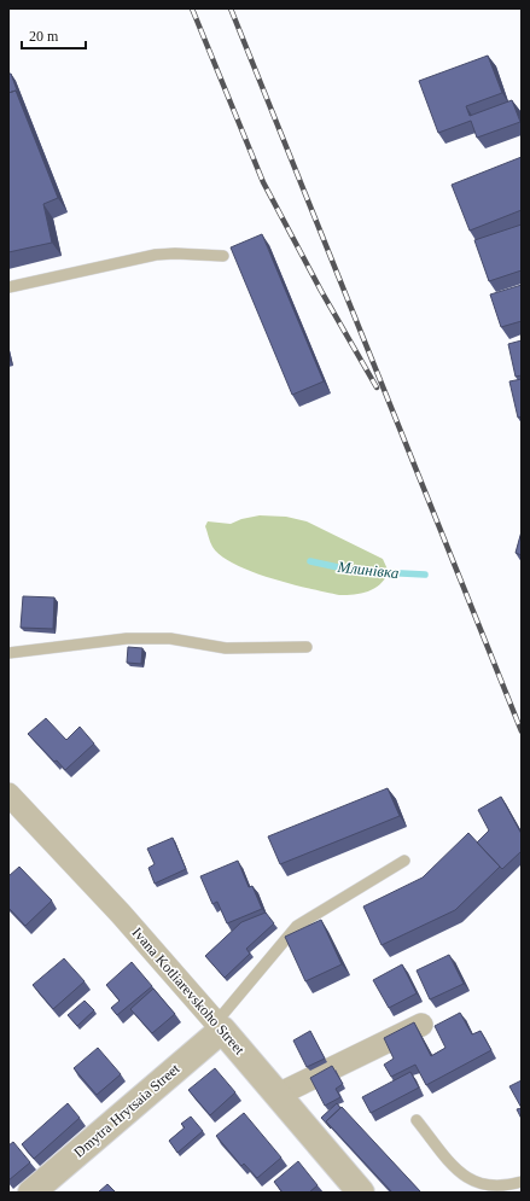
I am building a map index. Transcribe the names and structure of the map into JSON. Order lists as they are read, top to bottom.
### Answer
{
  "streets": {
    "street": ["Ivana Kotliarevskoho Street", "Dmytra Hrytsaia Street"]
  },
  "crossings": [
    ["Ivana Kotliarevskoho Street", "Dmytra Hrytsaia Street"]
  ],
  "water": ["Млинівка"],
  "scale_bar": "20 m"
}
